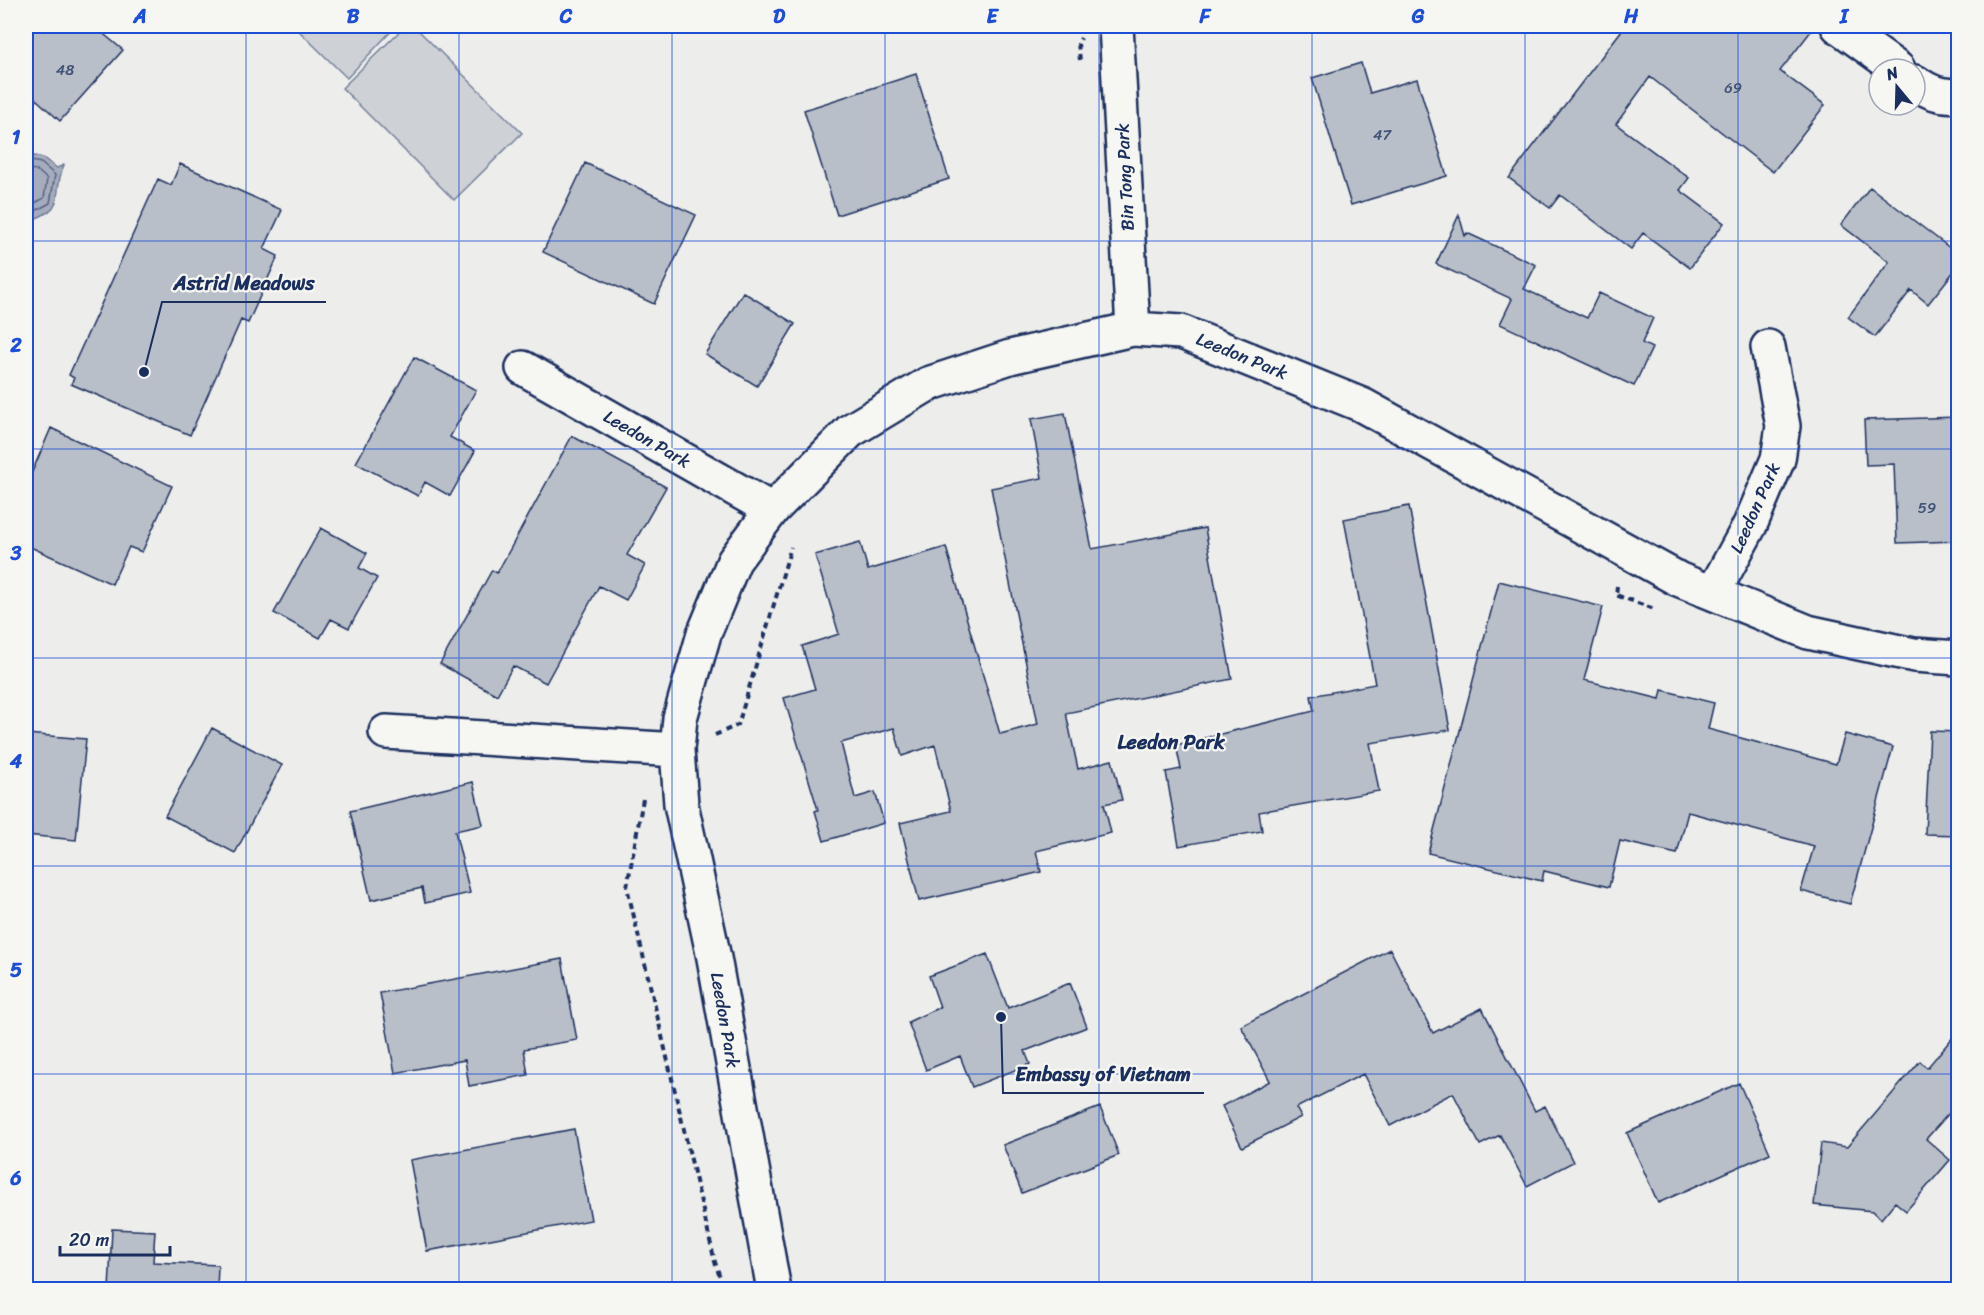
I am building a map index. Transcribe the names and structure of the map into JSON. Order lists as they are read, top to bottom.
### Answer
{
  "streets": {
    "street": ["Bin Tong Park", "Leedon Park"]
  },
  "crossings": [
    ["Bin Tong Park", "Leedon Park"]
  ],
  "districts": ["Leedon Park"],
  "places": ["Astrid Meadows", "Embassy of Vietnam"],
  "house_numbers": [
    "48",
    "69",
    "47",
    "59"
  ],
  "scale_bar": "20 m",
  "north": "top",
  "grid": {
    "columns": [
      "A",
      "B",
      "C",
      "D",
      "E",
      "F",
      "G",
      "H",
      "I"
    ],
    "rows": [
      "1",
      "2",
      "3",
      "4",
      "5",
      "6"
    ]
  }
}
